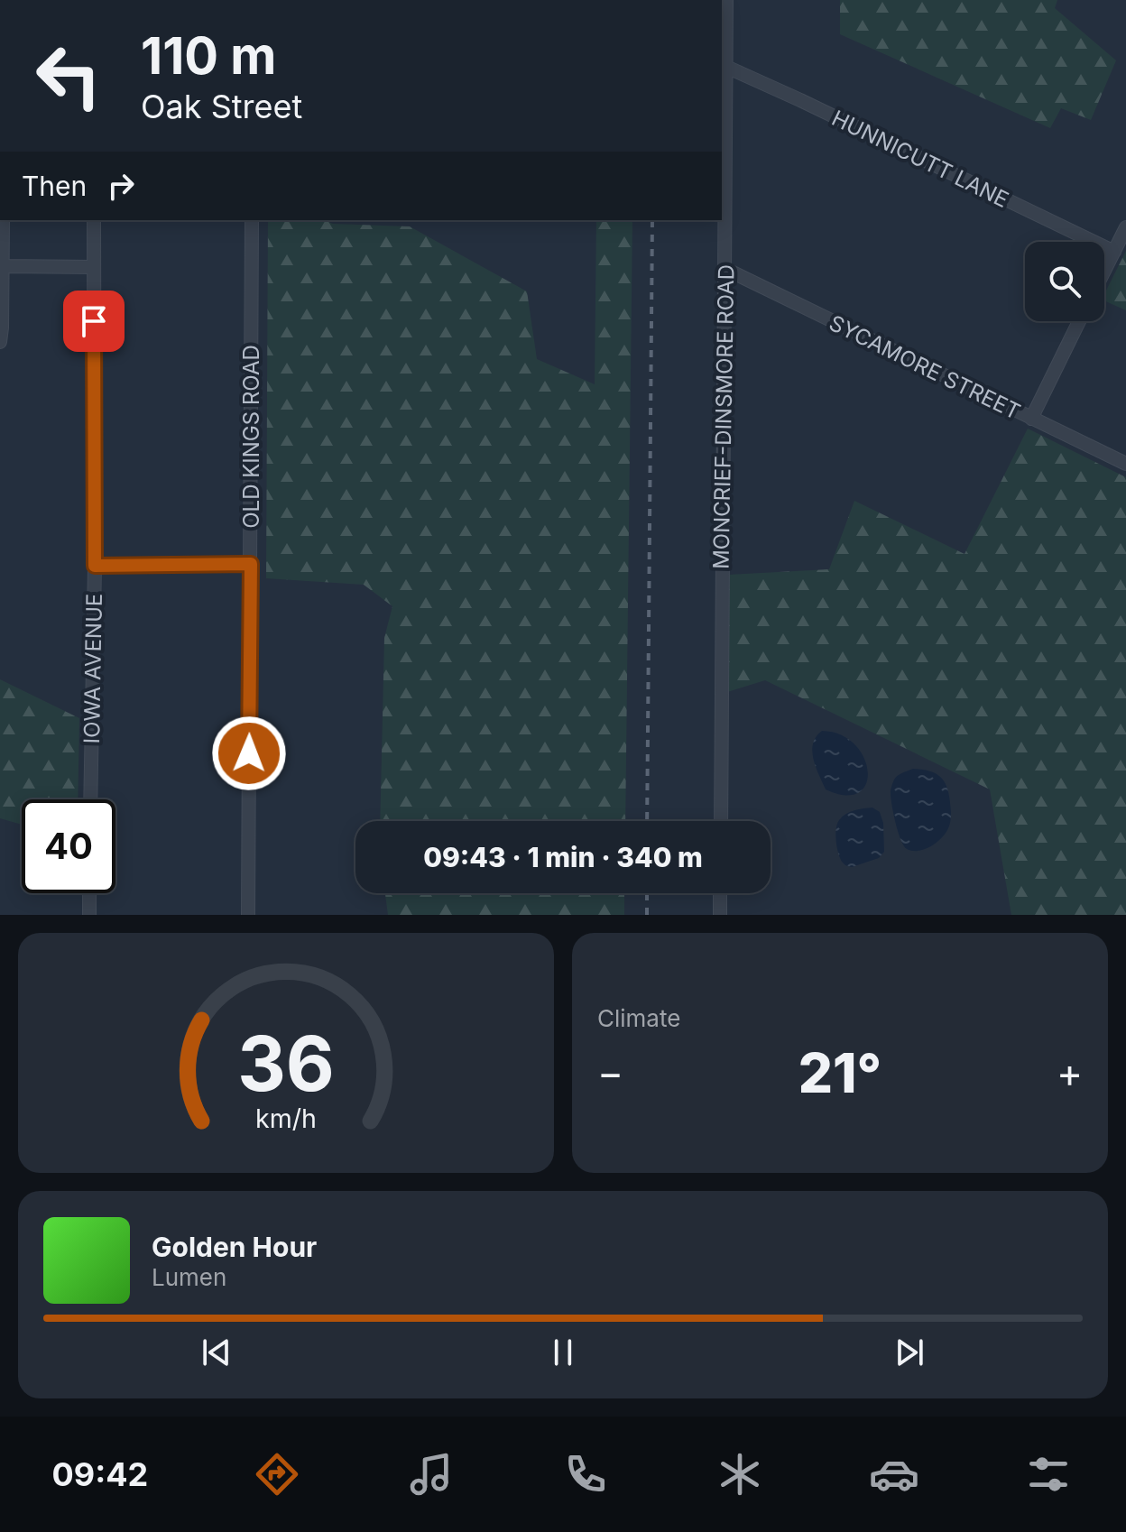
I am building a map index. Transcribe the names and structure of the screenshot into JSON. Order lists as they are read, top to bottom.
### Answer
{
  "streets": {
    "street": [
      "HUNNICUTT LANE",
      "SYCAMORE STREET",
      "MONCRIEF-DINSMORE ROAD",
      "OLD KINGS ROAD",
      "IOWA AVENUE"
    ]
  },
  "crossings": [
    ["HUNNICUTT LANE", "MONCRIEF-DINSMORE ROAD"],
    ["SYCAMORE STREET", "MONCRIEF-DINSMORE ROAD"]
  ],
  "page": {
    "turn": ["110 m", "Oak Street"],
    "then": "Then",
    "limit": "40",
    "trip": "09:43 · 1 min · 340 m",
    "tile": "Climate",
    "heat": ["−", "21°", "+"],
    "song": ["Golden Hour", "Lumen"],
    "tabs": "09:42",
    "gauge": ["36", "km/h"]
  }
}
